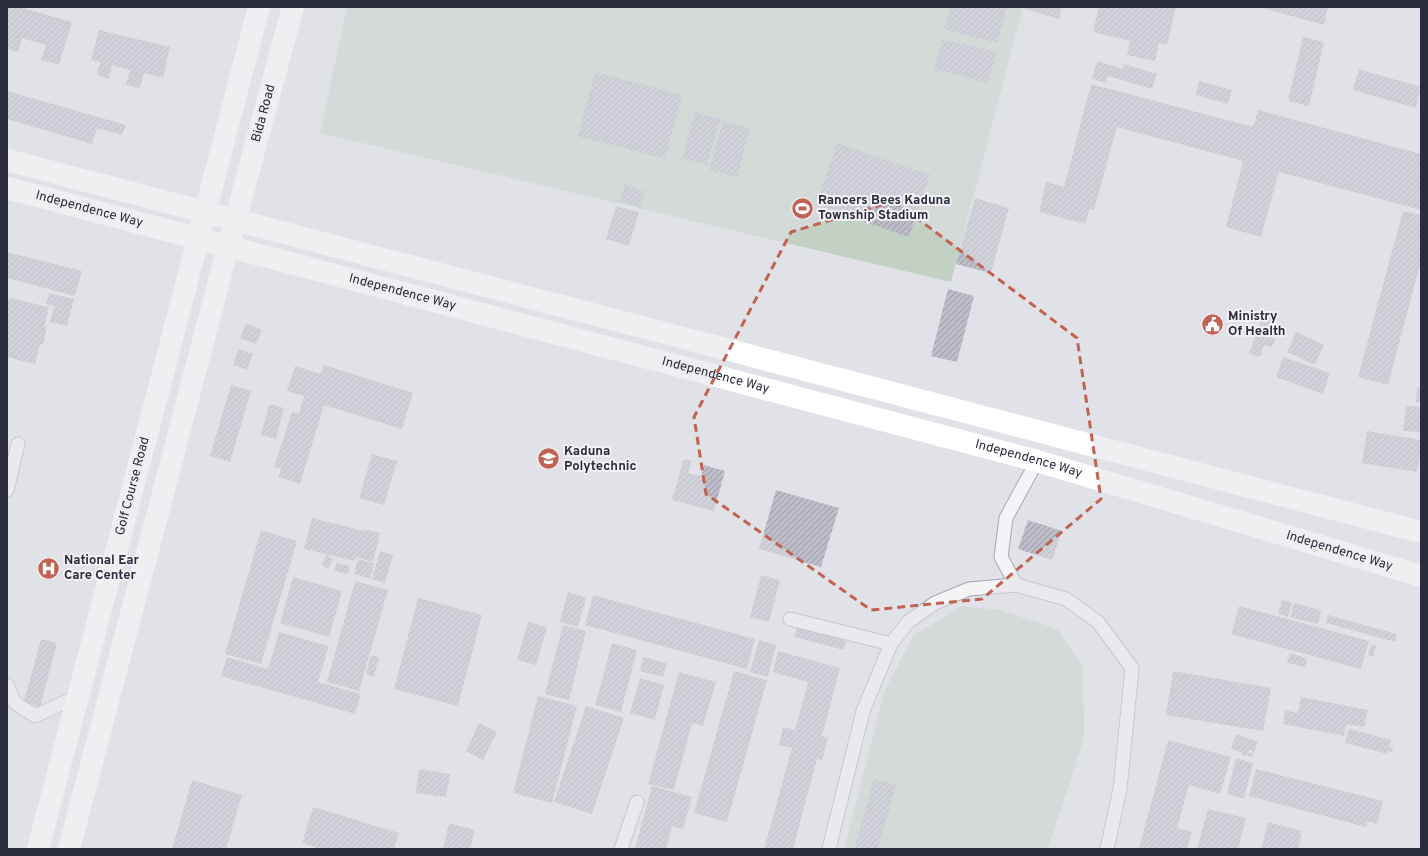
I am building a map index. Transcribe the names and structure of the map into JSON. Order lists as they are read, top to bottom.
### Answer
{
  "streets": {
    "main road": ["Bida Road", "Independence Way", "Golf Course Road"]
  },
  "crossings": [
    ["Bida Road", "Independence Way"],
    ["Independence Way", "Golf Course Road"]
  ],
  "places": {
    "sports": ["Rancers Bees Kaduna Township Stadium"],
    "public building": ["Ministry Of Health"],
    "school or university": ["Kaduna Polytechnic"],
    "hospital": ["National Ear Care Center"]
  }
}
